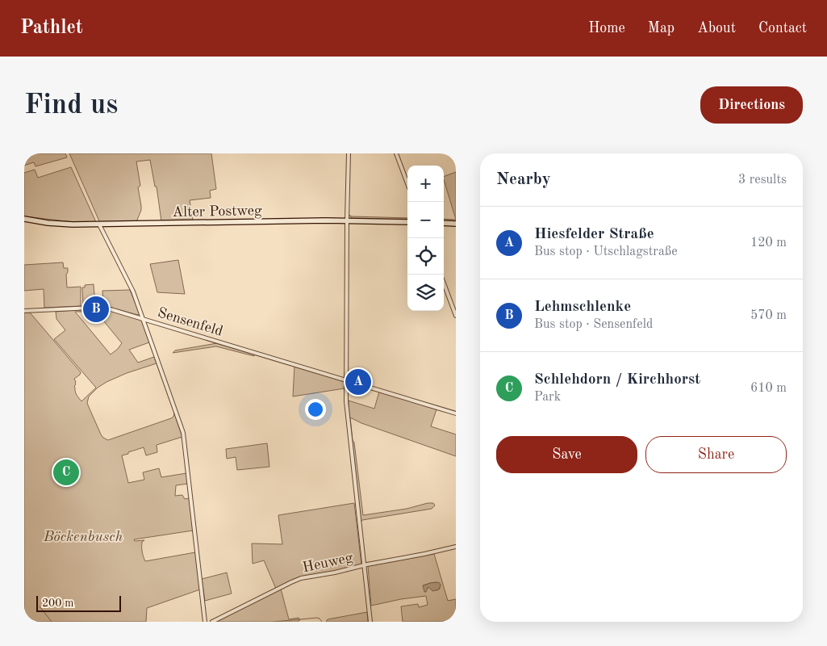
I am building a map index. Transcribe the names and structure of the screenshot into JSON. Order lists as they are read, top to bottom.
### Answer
{
  "streets": {
    "main road": ["Alter Postweg"],
    "street": ["Sensenfeld", "Heuweg"]
  },
  "parks": ["Böckenbusch"],
  "scale_bar": "200 m",
  "page": {
    "header": "Pathlet",
    "nav": [
      "Home",
      "Map",
      "About",
      "Contact"
    ],
    "buttons": [
      "Directions",
      ["Save", "Share"]
    ],
    "title": "Find us",
    "heading": ["Nearby", "3 results"],
    "map_buttons": ["+", "−"],
    "list": [
      {
        "mark": "A",
        "name": "Hiesfelder Straße",
        "note": "Bus stop · Utschlagstraße",
        "value": "120 m"
      },
      {
        "mark": "B",
        "name": "Lehmschlenke",
        "note": "Bus stop · Sensenfeld",
        "value": "570 m"
      },
      {
        "mark": "C",
        "name": "Schlehdorn / Kirchhorst",
        "note": "Park",
        "value": "610 m"
      }
    ],
    "pins": ["B", "A", "C"],
    "scale": "200 m"
  }
}
